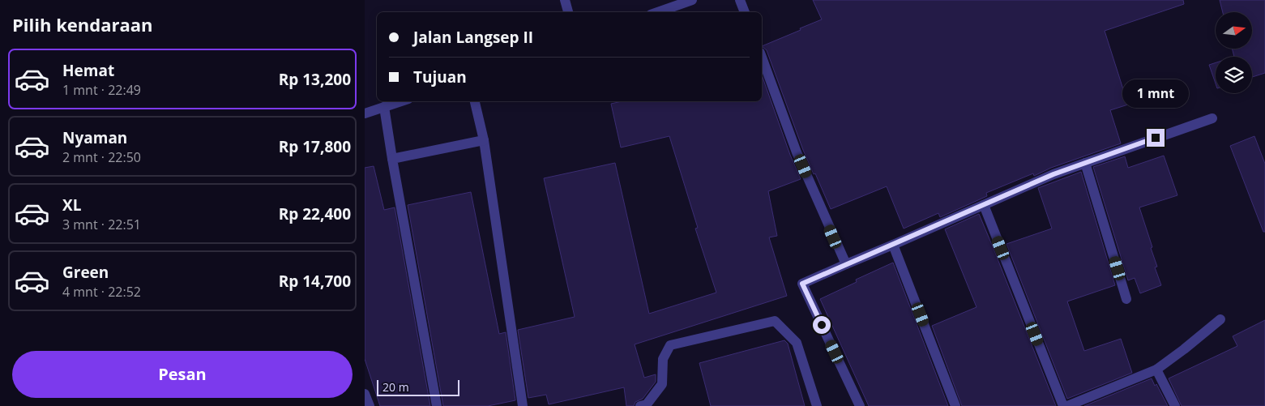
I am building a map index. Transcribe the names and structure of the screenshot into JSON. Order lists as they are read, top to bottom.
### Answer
{
  "scale_bar": "20 m",
  "north": "right",
  "page": {
    "heading": "Pilih kendaraan",
    "banner": ["Jalan Langsep II", "Tujuan"],
    "list": [
      {
        "name": "Hemat",
        "note": "1 mnt · 22:49",
        "value": "Rp 13,200"
      },
      {
        "name": "Nyaman",
        "note": "2 mnt · 22:50",
        "value": "Rp 17,800"
      },
      {
        "name": "XL",
        "note": "3 mnt · 22:51",
        "value": "Rp 22,400"
      },
      {
        "name": "Green",
        "note": "4 mnt · 22:52",
        "value": "Rp 14,700"
      }
    ],
    "bubble": "1 mnt",
    "buttons": "Pesan",
    "scale": "20 m"
  }
}
